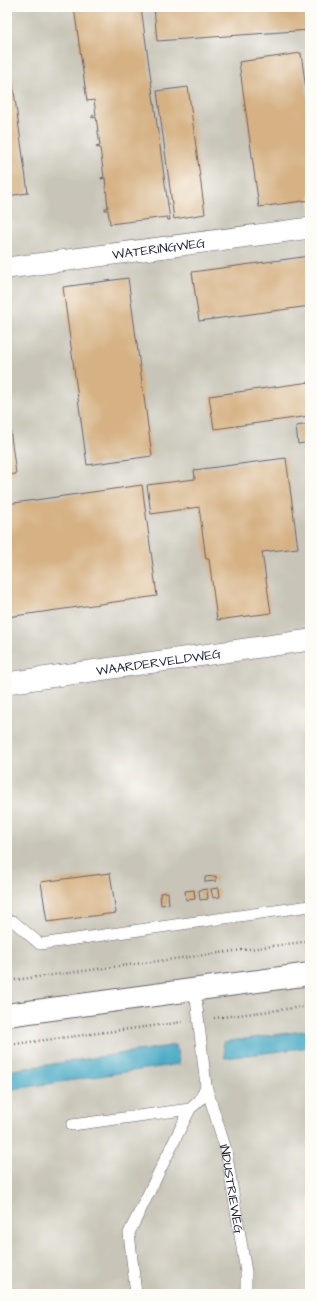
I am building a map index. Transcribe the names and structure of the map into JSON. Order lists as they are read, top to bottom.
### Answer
{
  "streets": {
    "street": ["WATERINGWEG", "WAARDERVELDWEG"],
    "lane": ["INDUSTRIEWEG"]
  }
}
